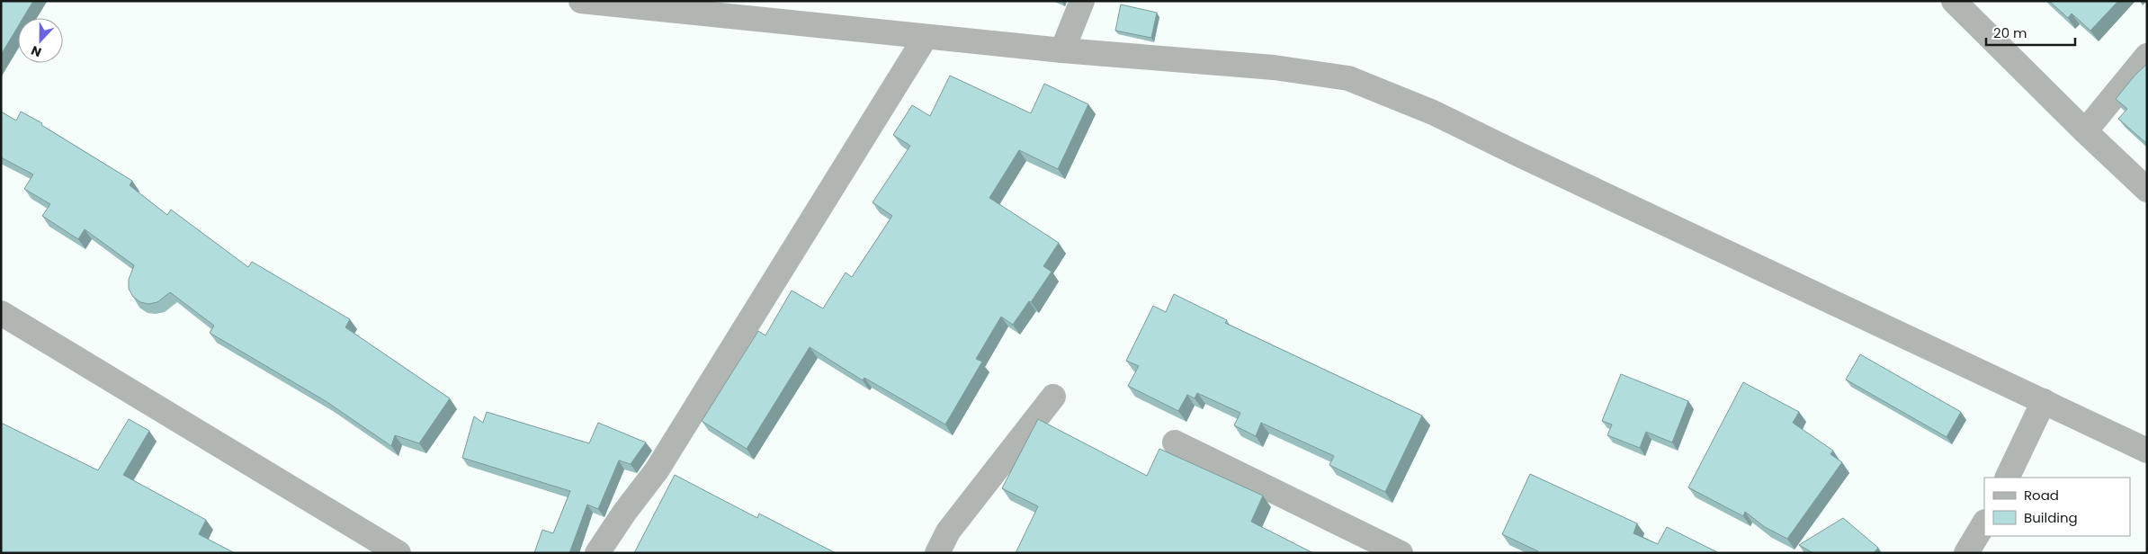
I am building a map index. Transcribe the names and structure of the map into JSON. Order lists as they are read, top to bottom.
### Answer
{
  "legend": ["Road", "Building"],
  "scale_bar": "20 m",
  "north": "bottom"
}
